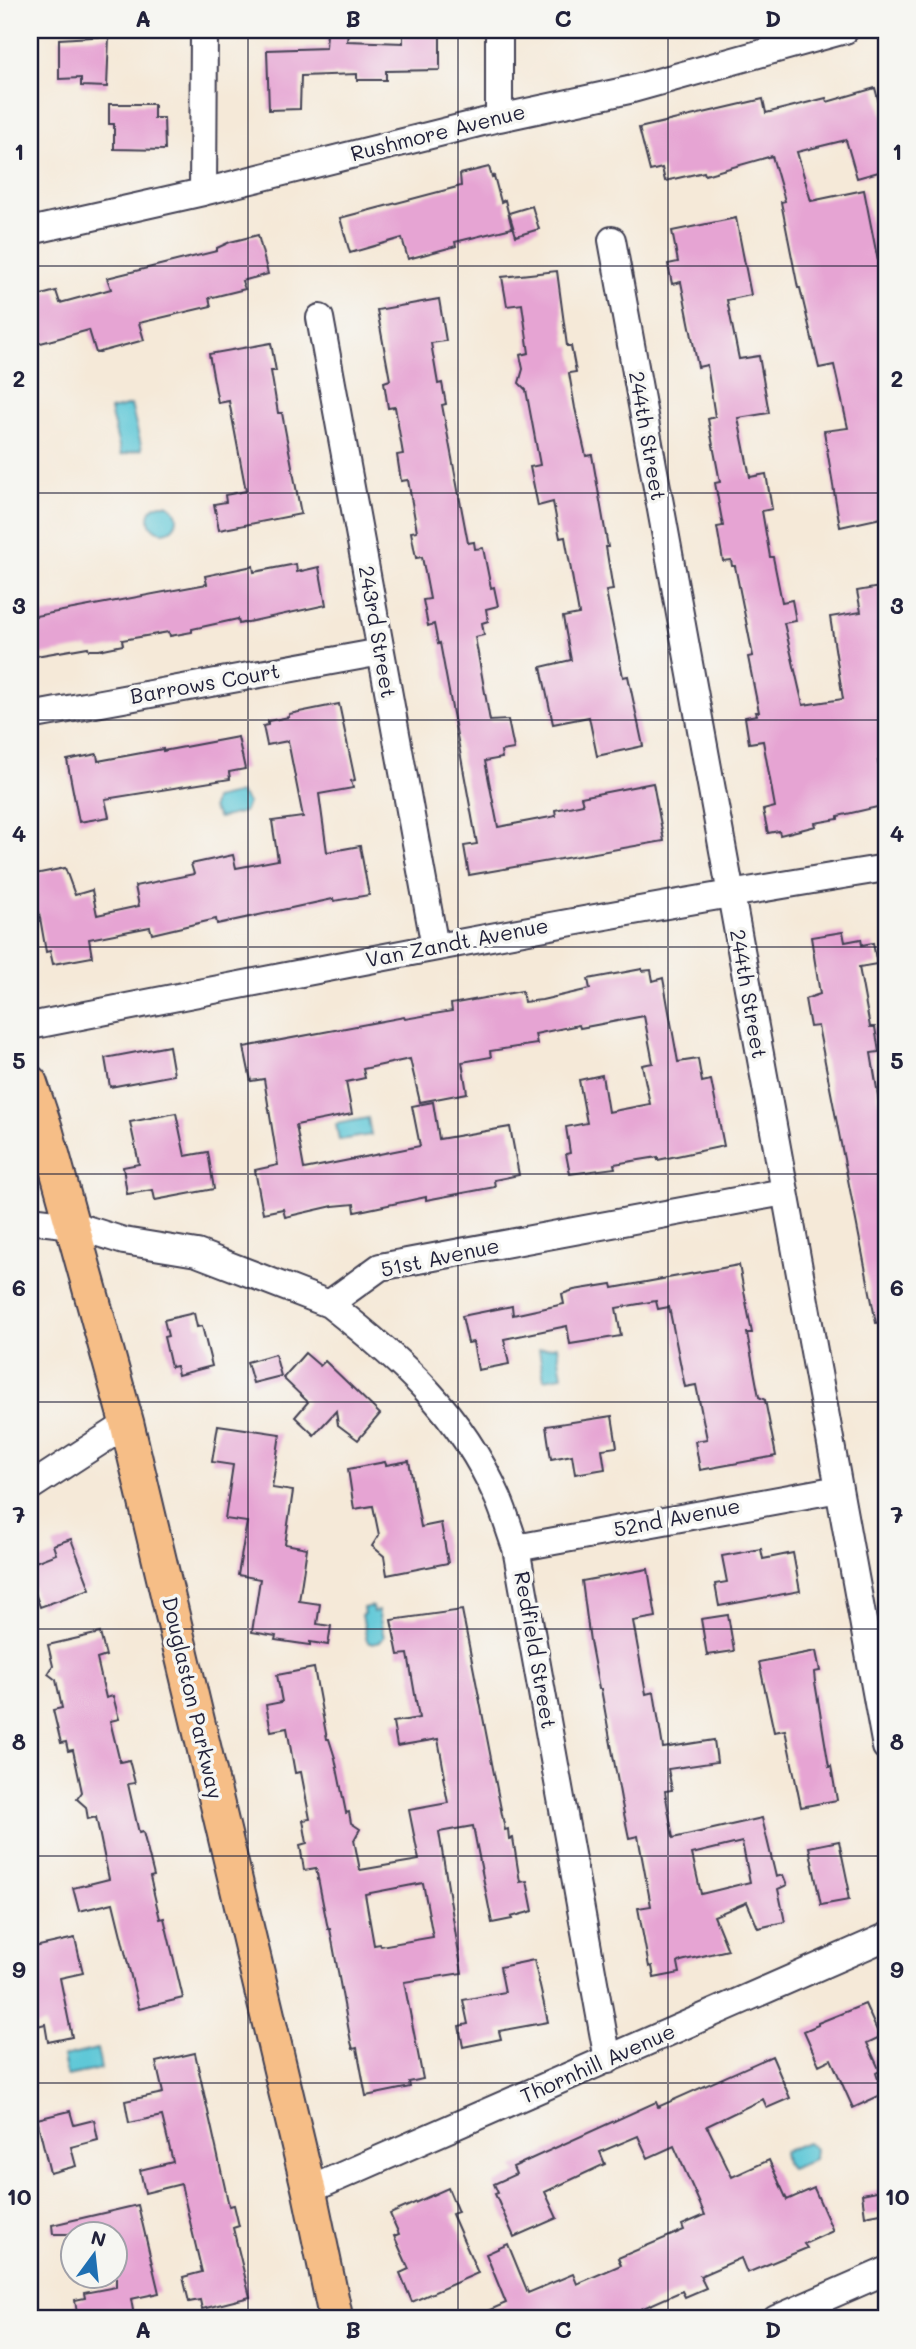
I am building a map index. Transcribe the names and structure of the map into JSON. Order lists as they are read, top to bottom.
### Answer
{
  "streets": {
    "main road": ["Douglaston Parkway"],
    "street": [
      "Rushmore Avenue",
      "244th Street",
      "243rd Street",
      "Barrows Court",
      "Van Zandt Avenue",
      "51st Avenue",
      "52nd Avenue",
      "Redfield Street",
      "Thornhill Avenue"
    ]
  },
  "crossings": [
    ["244th Street", "Van Zandt Avenue"],
    ["244th Street", "51st Avenue"],
    ["244th Street", "52nd Avenue"],
    ["243rd Street", "Barrows Court"],
    ["243rd Street", "Van Zandt Avenue"],
    ["51st Avenue", "Redfield Street"],
    ["52nd Avenue", "Redfield Street"],
    ["Redfield Street", "Thornhill Avenue"],
    ["Douglaston Parkway", "Thornhill Avenue"]
  ],
  "north": "top",
  "grid": {
    "columns": [
      "A",
      "B",
      "C",
      "D"
    ],
    "rows": [
      "1",
      "2",
      "3",
      "4",
      "5",
      "6",
      "7",
      "8",
      "9",
      "10"
    ]
  }
}
